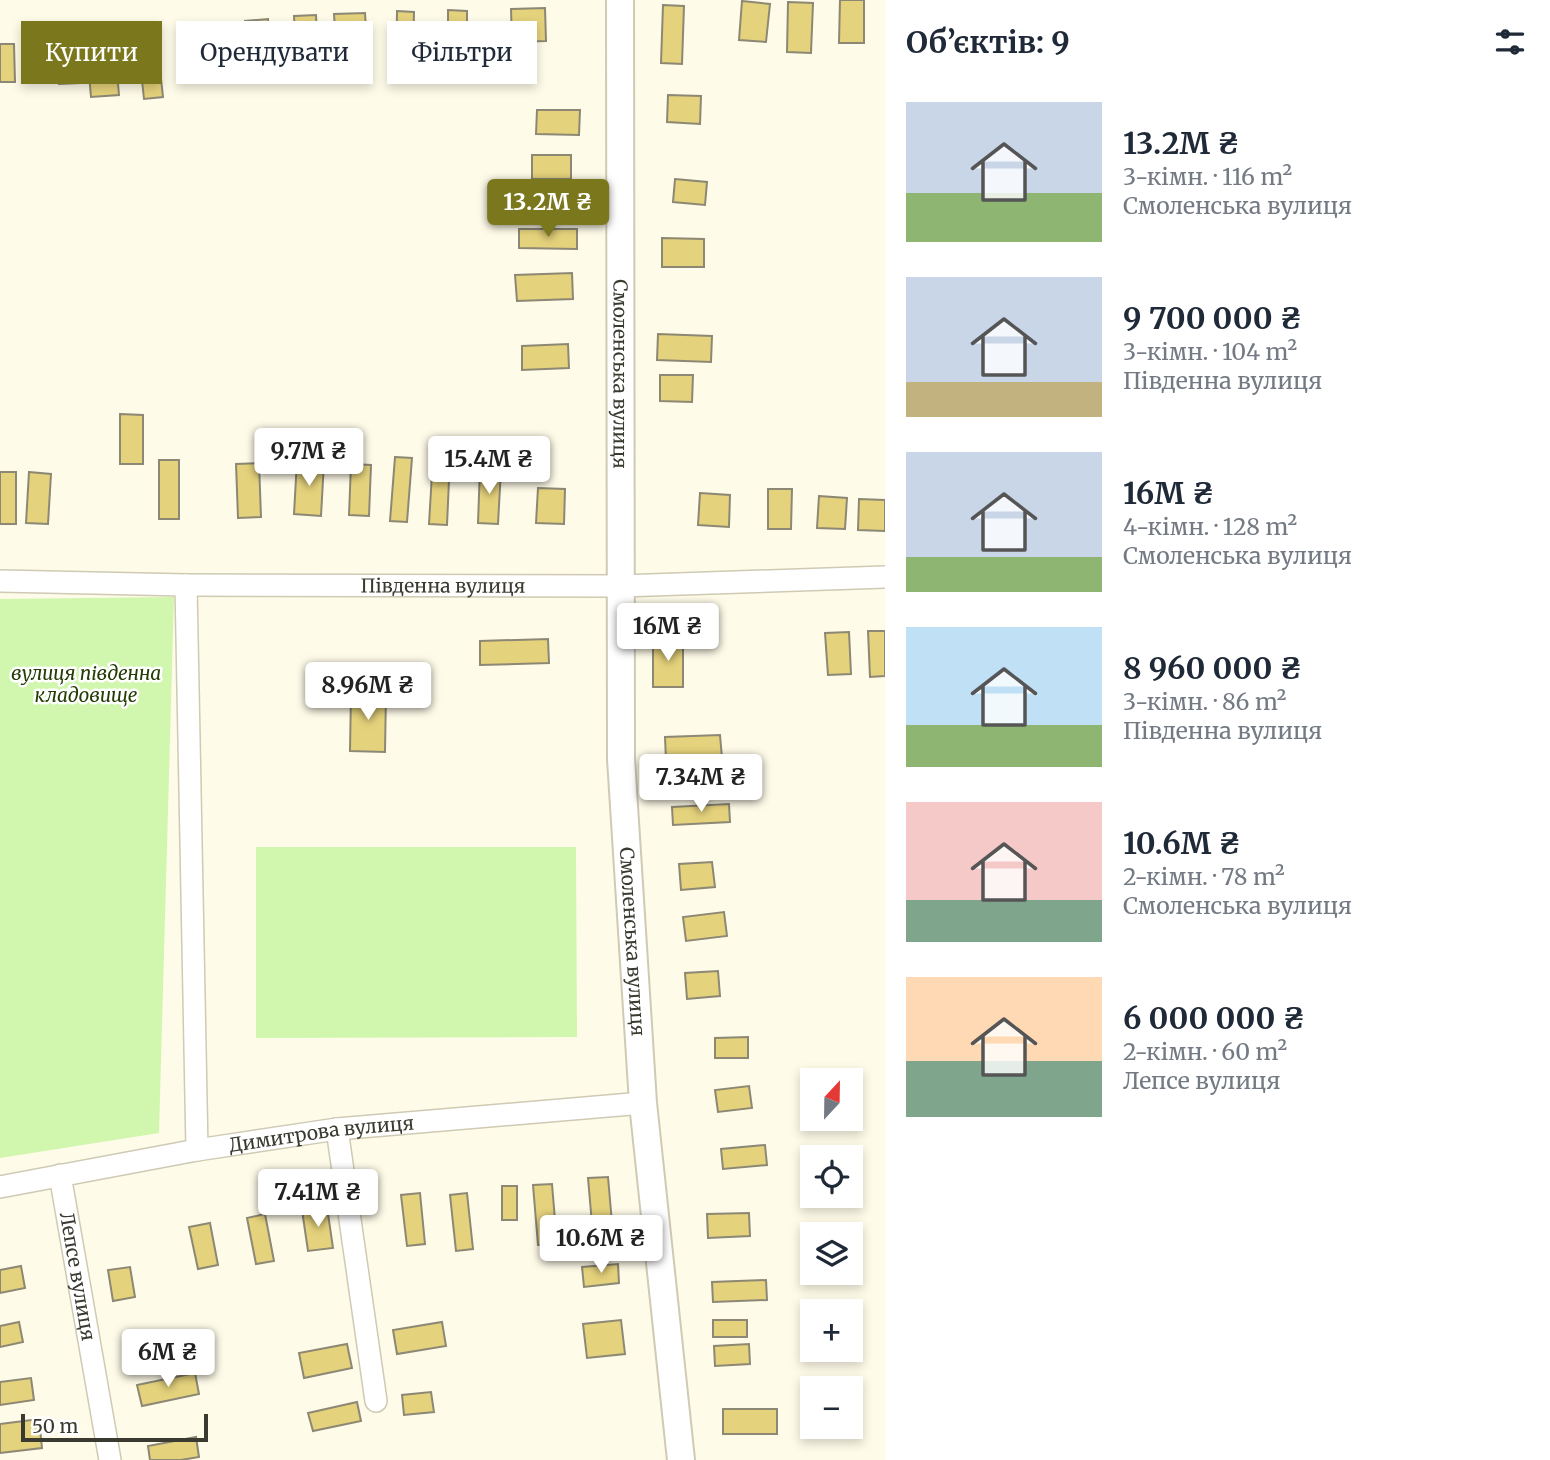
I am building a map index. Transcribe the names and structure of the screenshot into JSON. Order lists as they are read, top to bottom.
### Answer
{
  "streets": {
    "street": [
      "Смоленська вулиця",
      "Південна вулиця",
      "Димитрова вулиця",
      "Лепсе вулиця"
    ]
  },
  "crossings": [
    ["Смоленська вулиця", "Південна вулиця"],
    ["Смоленська вулиця", "Димитрова вулиця"],
    ["Димитрова вулиця", "Лепсе вулиця"]
  ],
  "parks": ["вулиця південна кладовище"],
  "scale_bar": "50 m",
  "north": "top",
  "page": {
    "heading": "Об’єктів: 9",
    "chip": ["Купити", "Орендувати", "Фільтри"],
    "list": [
      {
        "name": "13.2M ₴",
        "note": "3-кімн. · 116 m² · Смоленська вулиця"
      },
      {
        "name": "9 700 000 ₴",
        "note": "3-кімн. · 104 m² · Південна вулиця"
      },
      {
        "name": "16M ₴",
        "note": "4-кімн. · 128 m² · Смоленська вулиця"
      },
      {
        "name": "8 960 000 ₴",
        "note": "3-кімн. · 86 m² · Південна вулиця"
      },
      {
        "name": "10.6M ₴",
        "note": "2-кімн. · 78 m² · Смоленська вулиця"
      },
      {
        "name": "6 000 000 ₴",
        "note": "2-кімн. · 60 m² · Лепсе вулиця"
      }
    ],
    "price": [
      "13.2M ₴",
      "9.7M ₴",
      "15.4M ₴",
      "16M ₴",
      "8.96M ₴",
      "7.34M ₴",
      "7.41M ₴",
      "10.6M ₴",
      "6M ₴"
    ],
    "map_buttons": ["+", "−"],
    "scale": "50 m"
  }
}
